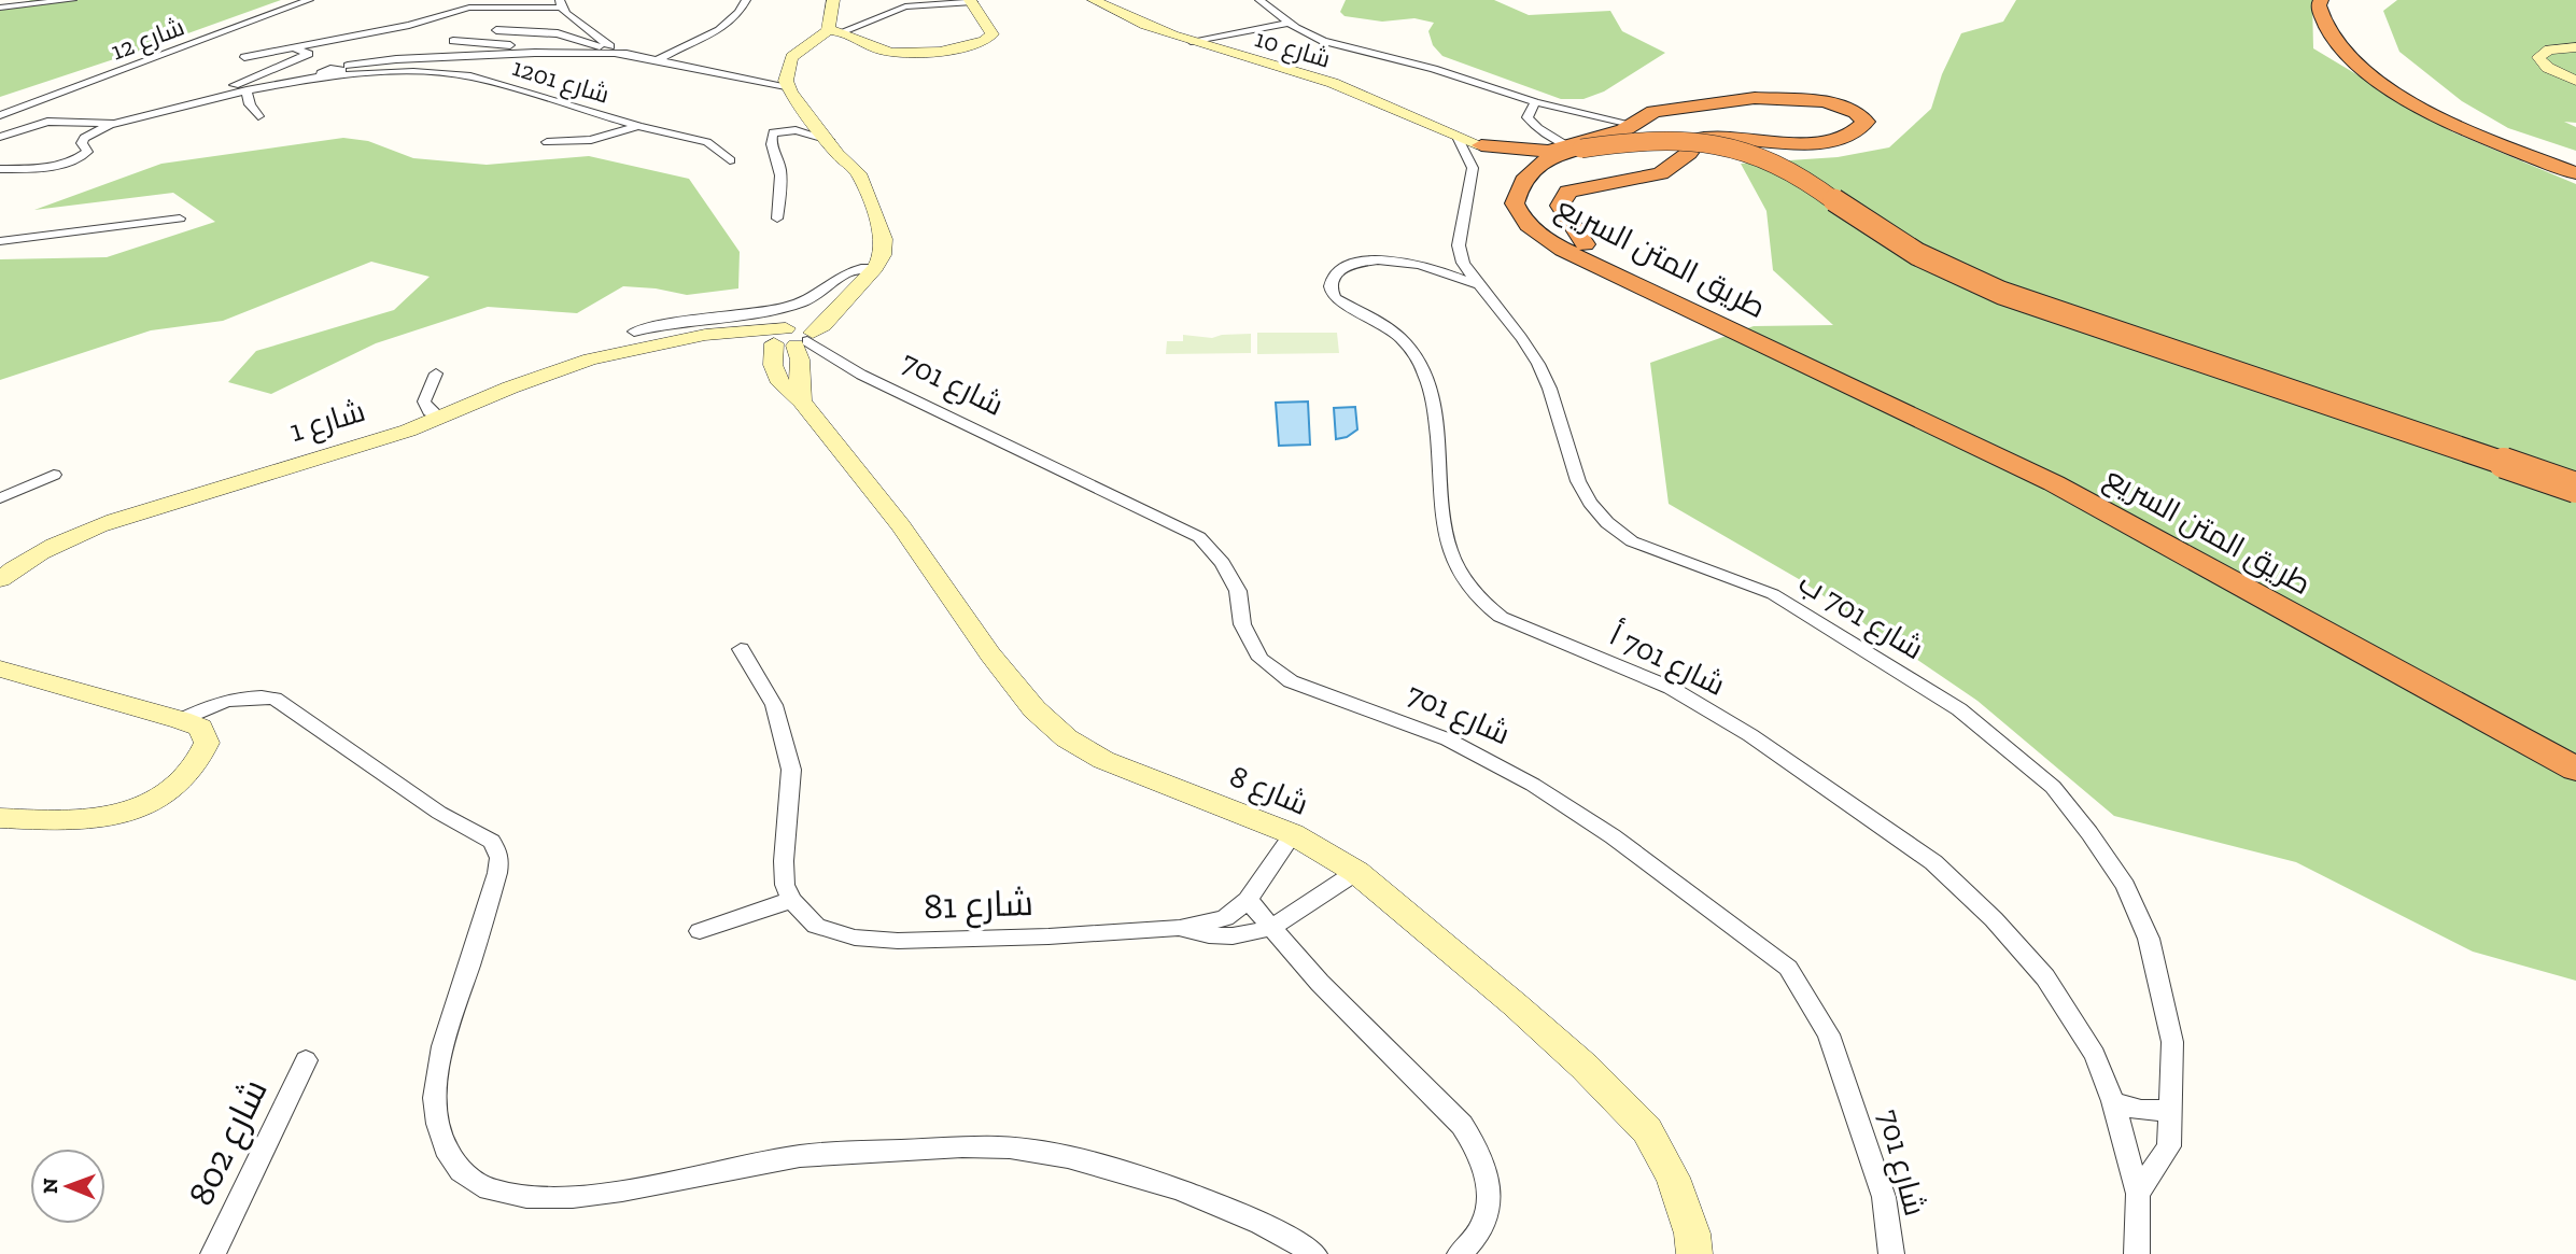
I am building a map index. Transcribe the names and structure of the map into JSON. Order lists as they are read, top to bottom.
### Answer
{
  "streets": {
    "highway": ["طريق المتن السريع"],
    "main road": ["شارع 10", "شارع 1", "شارع 8"],
    "street": [
      "شارع 12",
      "شارع 1201",
      "شارع 701",
      "شارع 701 ب",
      "شارع 701 أ",
      "شارع 81",
      "شارع 802"
    ]
  },
  "crossings": [
    ["شارع 10", "شارع 701 ب"],
    ["شارع 701", "شارع 1"],
    ["شارع 701", "شارع 8"],
    ["شارع 1", "شارع 8"],
    ["شارع 701 ب", "شارع 701 أ"],
    ["شارع 8", "شارع 81"]
  ],
  "north": "left"
}
